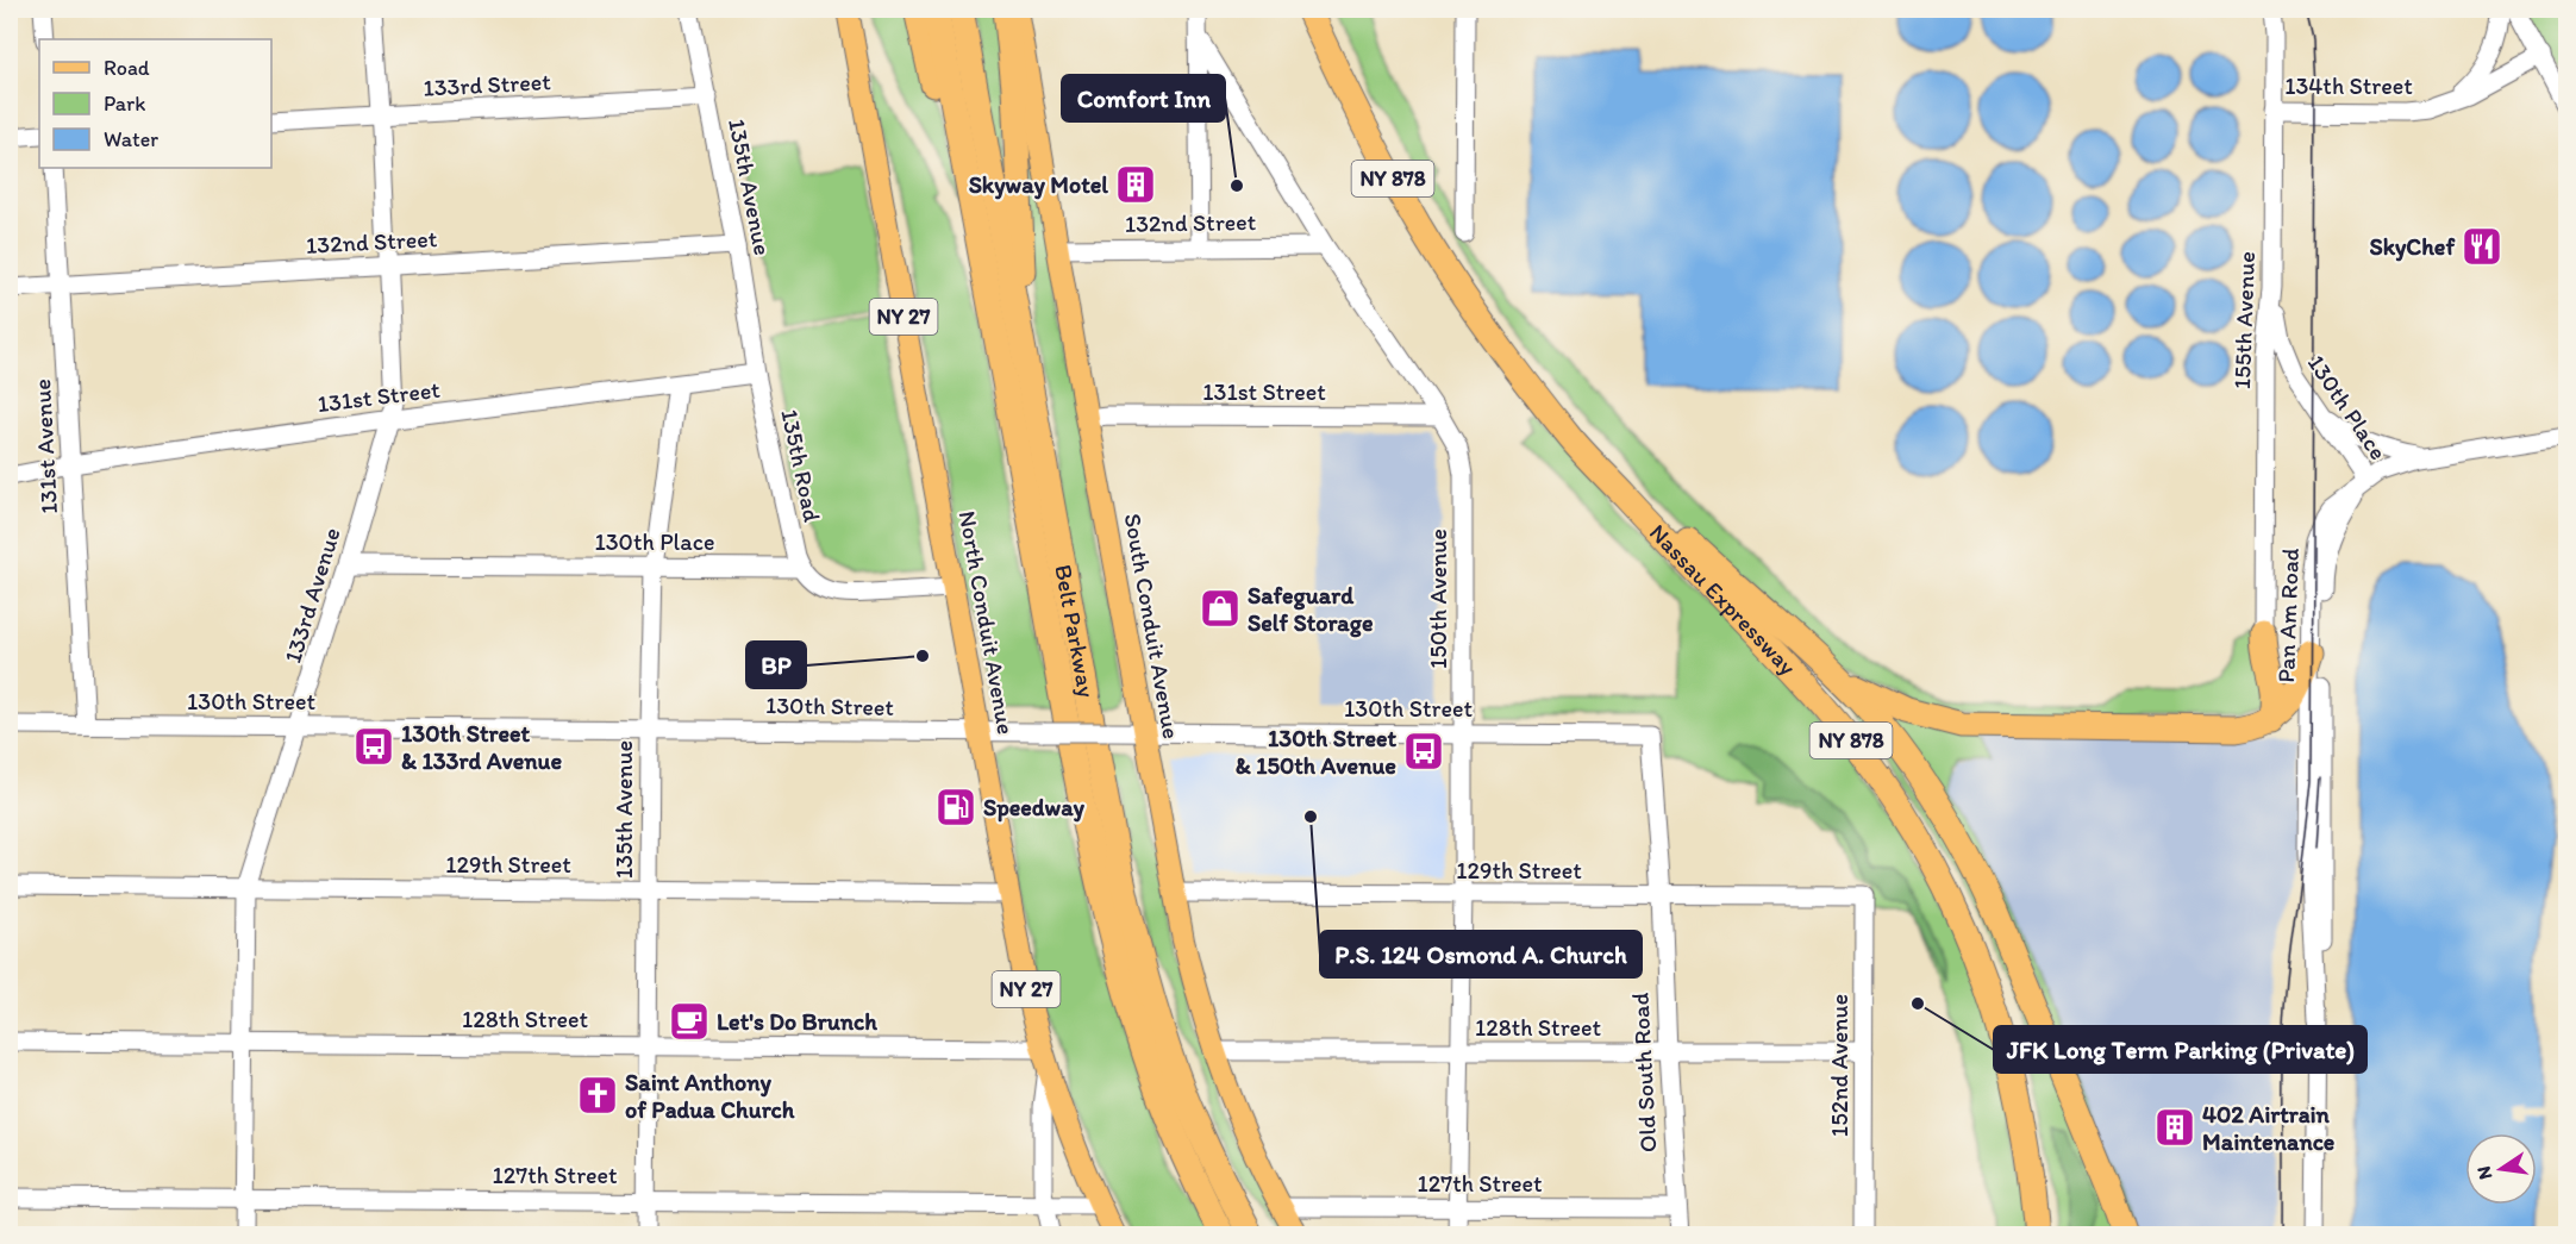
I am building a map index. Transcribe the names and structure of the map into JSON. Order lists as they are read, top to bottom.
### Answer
{
  "streets": {
    "highway": ["NY 878", "Nassau Expressway", "Belt Parkway"],
    "main road": ["NY 27", "North Conduit Avenue", "South Conduit Avenue"],
    "street": [
      "133rd Street",
      "134th Street",
      "135th Avenue",
      "132nd Street",
      "155th Avenue",
      "131st Street",
      "130th Place",
      "131st Avenue",
      "135th Road",
      "133rd Avenue",
      "150th Avenue",
      "Pan Am Road",
      "130th Street",
      "129th Street",
      "128th Street",
      "152nd Avenue",
      "Old South Road",
      "127th Street"
    ]
  },
  "crossings": [
    ["133rd Street", "135th Avenue"],
    ["133rd Street", "133rd Avenue"],
    ["134th Street", "155th Avenue"],
    ["135th Avenue", "132nd Street"],
    ["135th Avenue", "131st Street"],
    ["135th Avenue", "130th Place"],
    ["135th Avenue", "135th Road"],
    ["135th Avenue", "130th Street"],
    ["135th Avenue", "129th Street"],
    ["135th Avenue", "128th Street"],
    ["135th Avenue", "127th Street"],
    ["132nd Street", "131st Avenue"],
    ["132nd Street", "133rd Avenue"],
    ["132nd Street", "150th Avenue"],
    ["132nd Street", "South Conduit Avenue"],
    ["155th Avenue", "130th Place"],
    ["131st Street", "131st Avenue"],
    ["131st Street", "135th Road"],
    ["131st Street", "133rd Avenue"],
    ["131st Street", "150th Avenue"],
    ["131st Street", "South Conduit Avenue"],
    ["130th Place", "135th Road"],
    ["130th Place", "133rd Avenue"],
    ["130th Place", "Pan Am Road"],
    ["131st Avenue", "130th Street"],
    ["133rd Avenue", "130th Street"],
    ["133rd Avenue", "129th Street"],
    ["133rd Avenue", "128th Street"],
    ["133rd Avenue", "127th Street"],
    ["150th Avenue", "130th Street"],
    ["150th Avenue", "129th Street"],
    ["150th Avenue", "128th Street"],
    ["150th Avenue", "127th Street"],
    ["North Conduit Avenue", "130th Street"],
    ["North Conduit Avenue", "129th Street"],
    ["North Conduit Avenue", "128th Street"],
    ["North Conduit Avenue", "127th Street"],
    ["South Conduit Avenue", "130th Street"],
    ["South Conduit Avenue", "129th Street"],
    ["South Conduit Avenue", "128th Street"],
    ["South Conduit Avenue", "127th Street"],
    ["130th Street", "Old South Road"],
    ["129th Street", "152nd Avenue"],
    ["129th Street", "Old South Road"],
    ["128th Street", "152nd Avenue"],
    ["128th Street", "Old South Road"],
    ["Old South Road", "127th Street"]
  ],
  "places": {
    "building": ["Skyway Motel", "402 Airtrain Maintenance"],
    "other": [
      "Comfort Inn",
      "BP",
      "P.S. 124 Osmond A. Church",
      "JFK Long Term Parking (Private)"
    ],
    "restaurant": ["SkyChef"],
    "shop": ["Safeguard Self Storage"],
    "bus stop": ["130th Street & 133rd Avenue", "130th Street & 150th Avenue"],
    "fuel station": ["Speedway"],
    "cafe": ["Let's Do Brunch"],
    "church": ["Saint Anthony of Padua Church"]
  },
  "legend": ["Road", "Park", "Water"],
  "north": "left"
}
